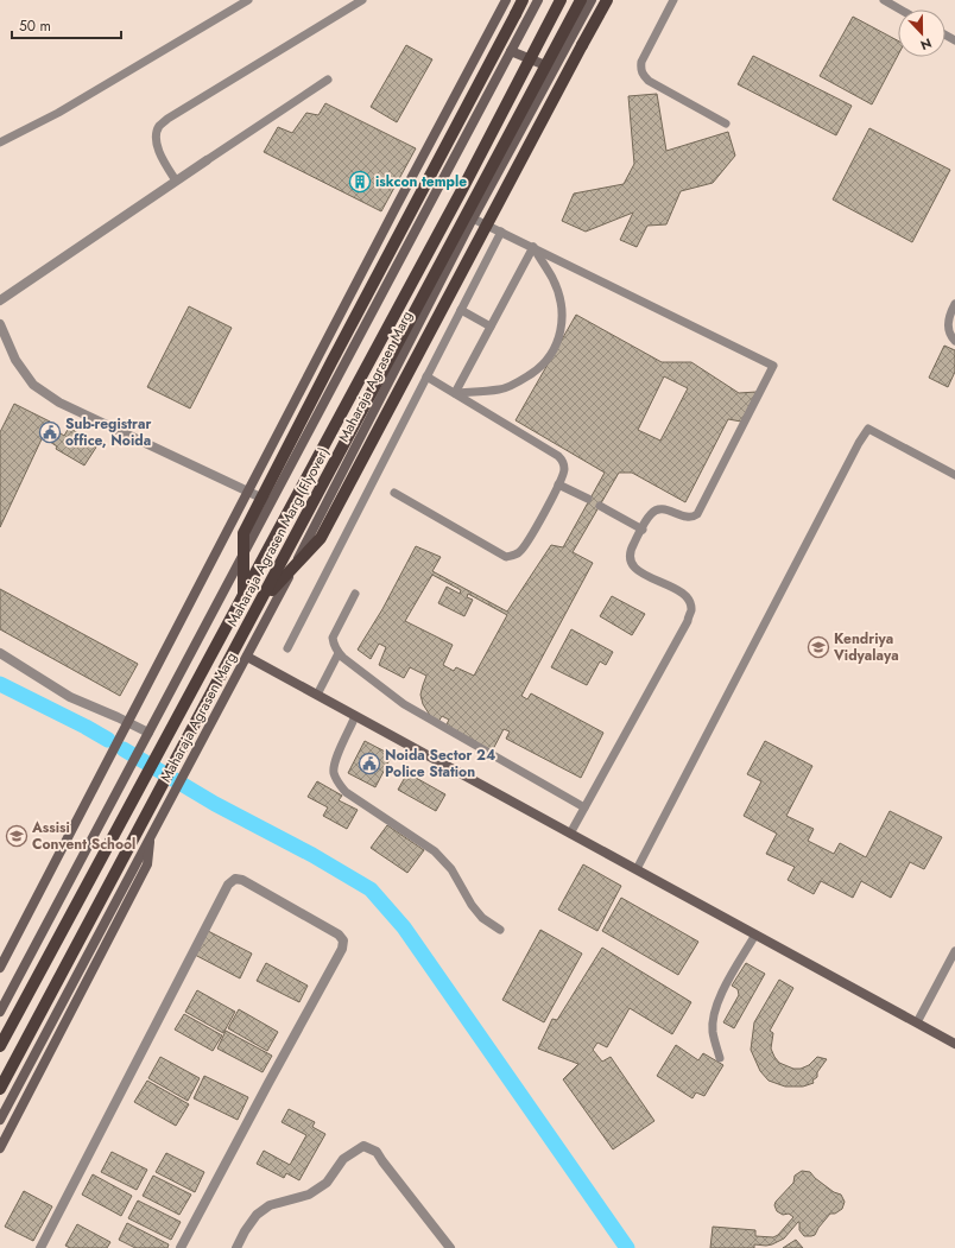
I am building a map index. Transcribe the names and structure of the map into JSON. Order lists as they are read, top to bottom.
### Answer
{
  "streets": {
    "main road": ["Maharaja Agrasen Marg", "Maharaja Agrasen Marg (Flyover)"]
  },
  "places": {
    "building": ["iskcon temple"],
    "public building": ["Sub-registrar office, Noida", "Noida Sector 24 Police Station"],
    "school or university": ["Kendriya Vidyalaya", "Assisi Convent School"]
  },
  "scale_bar": "50 m",
  "north": "bottom"
}
